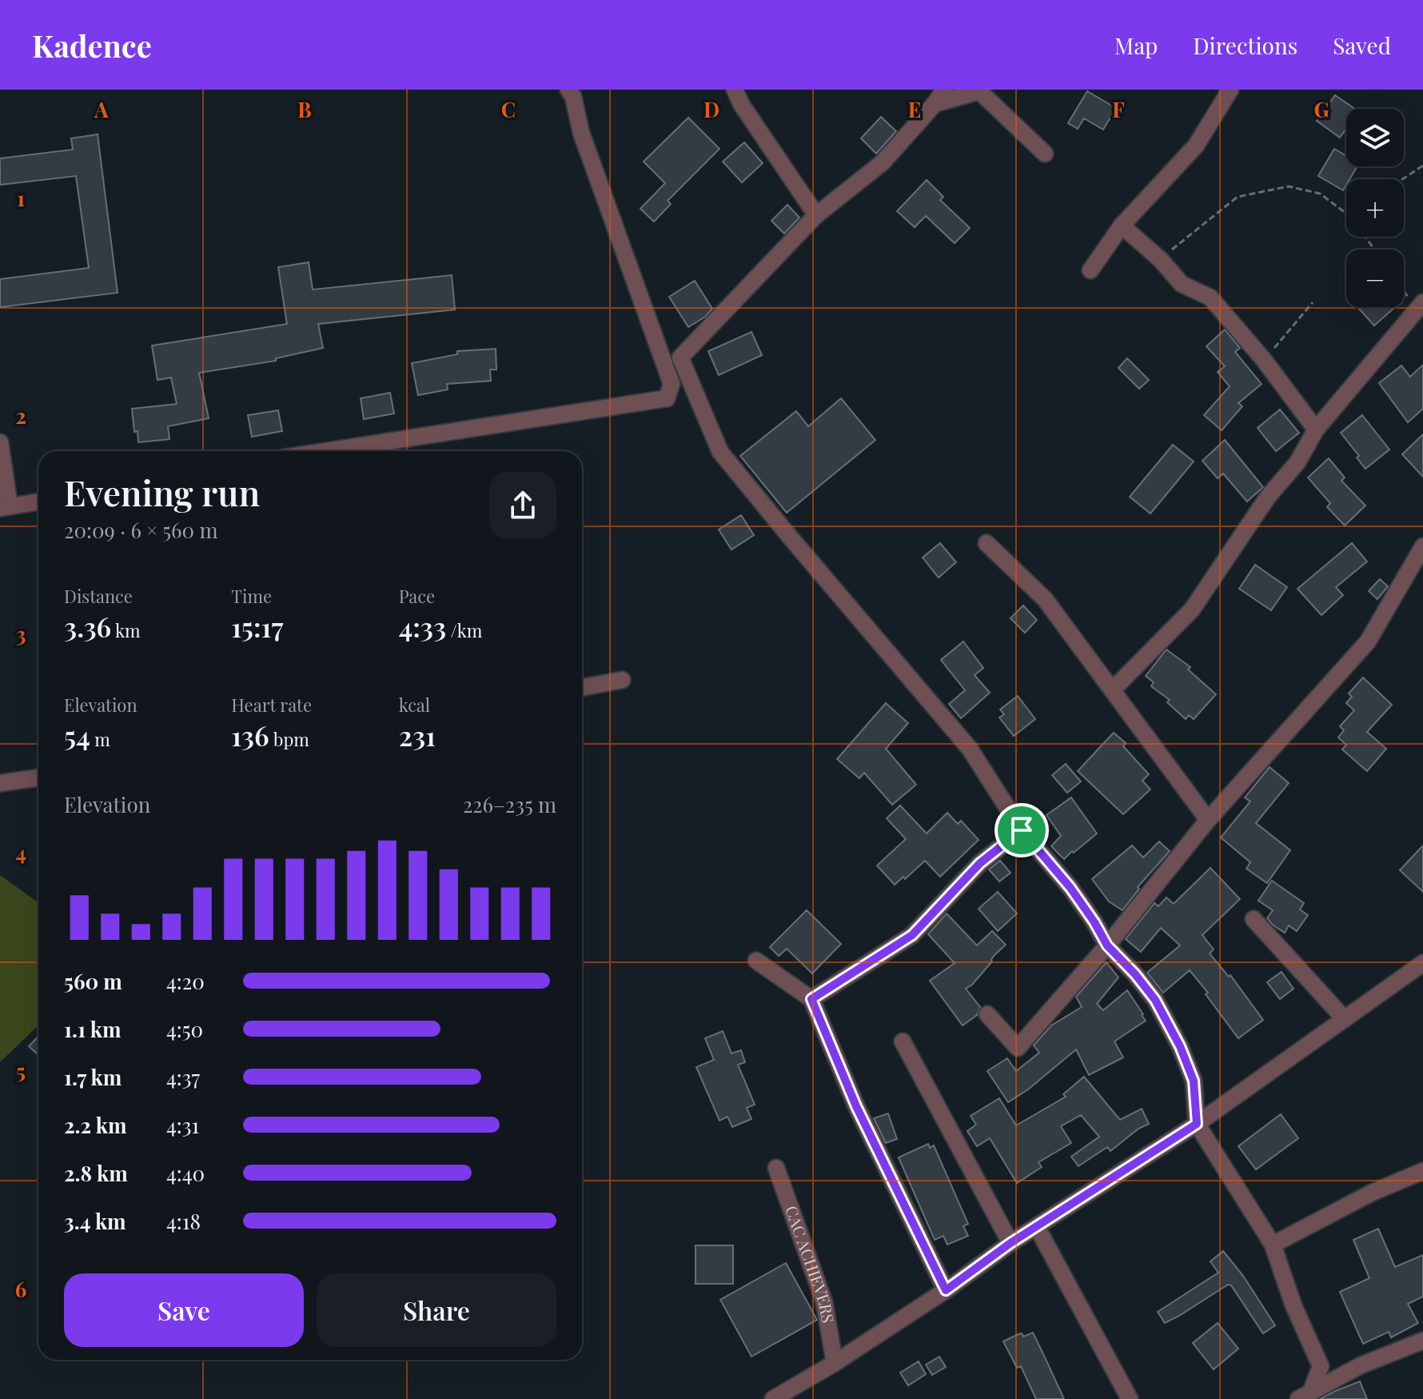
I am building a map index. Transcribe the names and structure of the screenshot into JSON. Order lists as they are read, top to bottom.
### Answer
{
  "streets": {
    "street": ["CAC ACHIEVERS"]
  },
  "page": {
    "header": "Kadence",
    "nav": ["Map", "Directions", "Saved"],
    "map_buttons": ["+", "−"],
    "heading": ["Evening run", "20:09 · 6 × 560 m"],
    "stats": [
      ["Distance", "3.36 km"],
      ["Time", "15:17"],
      ["Pace", "4:33 /km"],
      ["Elevation", "54 m"],
      ["Heart rate", "136 bpm"],
      ["kcal", "231"]
    ],
    "chart": ["Elevation", "226–235 m"],
    "list": [
      {
        "name": "560 m",
        "note": "4:20"
      },
      {
        "name": "1.1 km",
        "note": "4:50"
      },
      {
        "name": "1.7 km",
        "note": "4:37"
      },
      {
        "name": "2.2 km",
        "note": "4:31"
      },
      {
        "name": "2.8 km",
        "note": "4:40"
      },
      {
        "name": "3.4 km",
        "note": "4:18"
      }
    ],
    "buttons": ["Save", "Share"]
  },
  "grid": {
    "columns": [
      "A",
      "B",
      "C",
      "D",
      "E",
      "F",
      "G"
    ],
    "rows": [
      "1",
      "2",
      "3",
      "4",
      "5",
      "6"
    ]
  }
}
